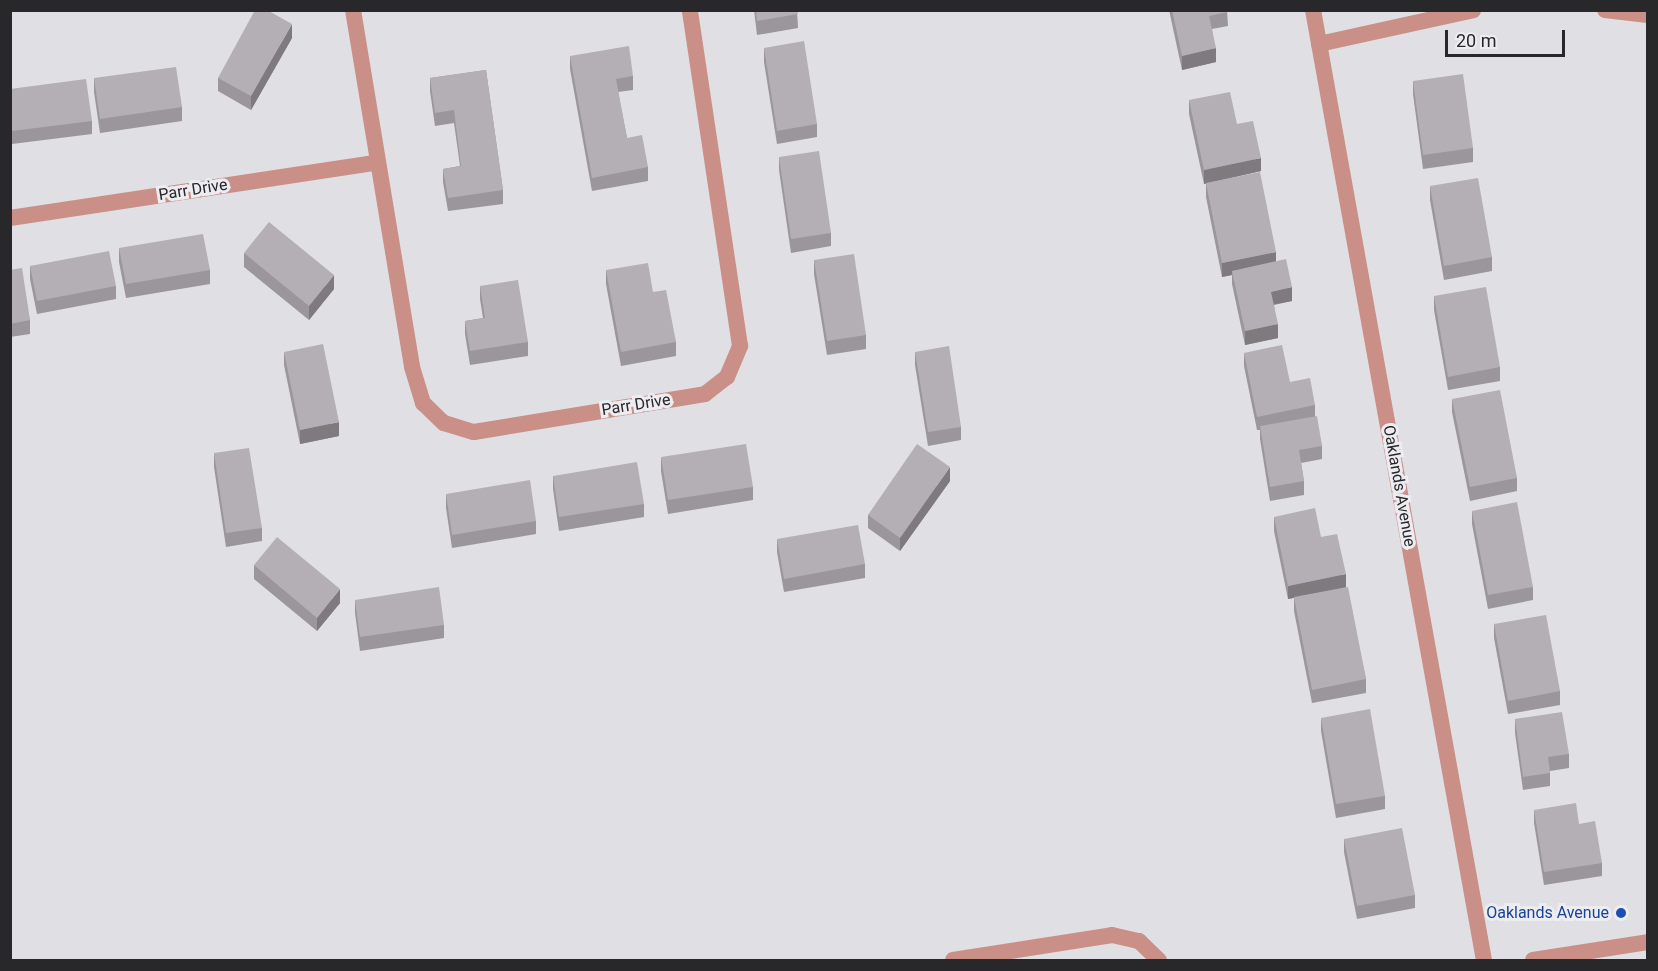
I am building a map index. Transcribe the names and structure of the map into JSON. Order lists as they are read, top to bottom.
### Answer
{
  "streets": {
    "street": ["Parr Drive", "Oaklands Avenue"]
  },
  "places": ["Oaklands Avenue"],
  "scale_bar": "20 m"
}
